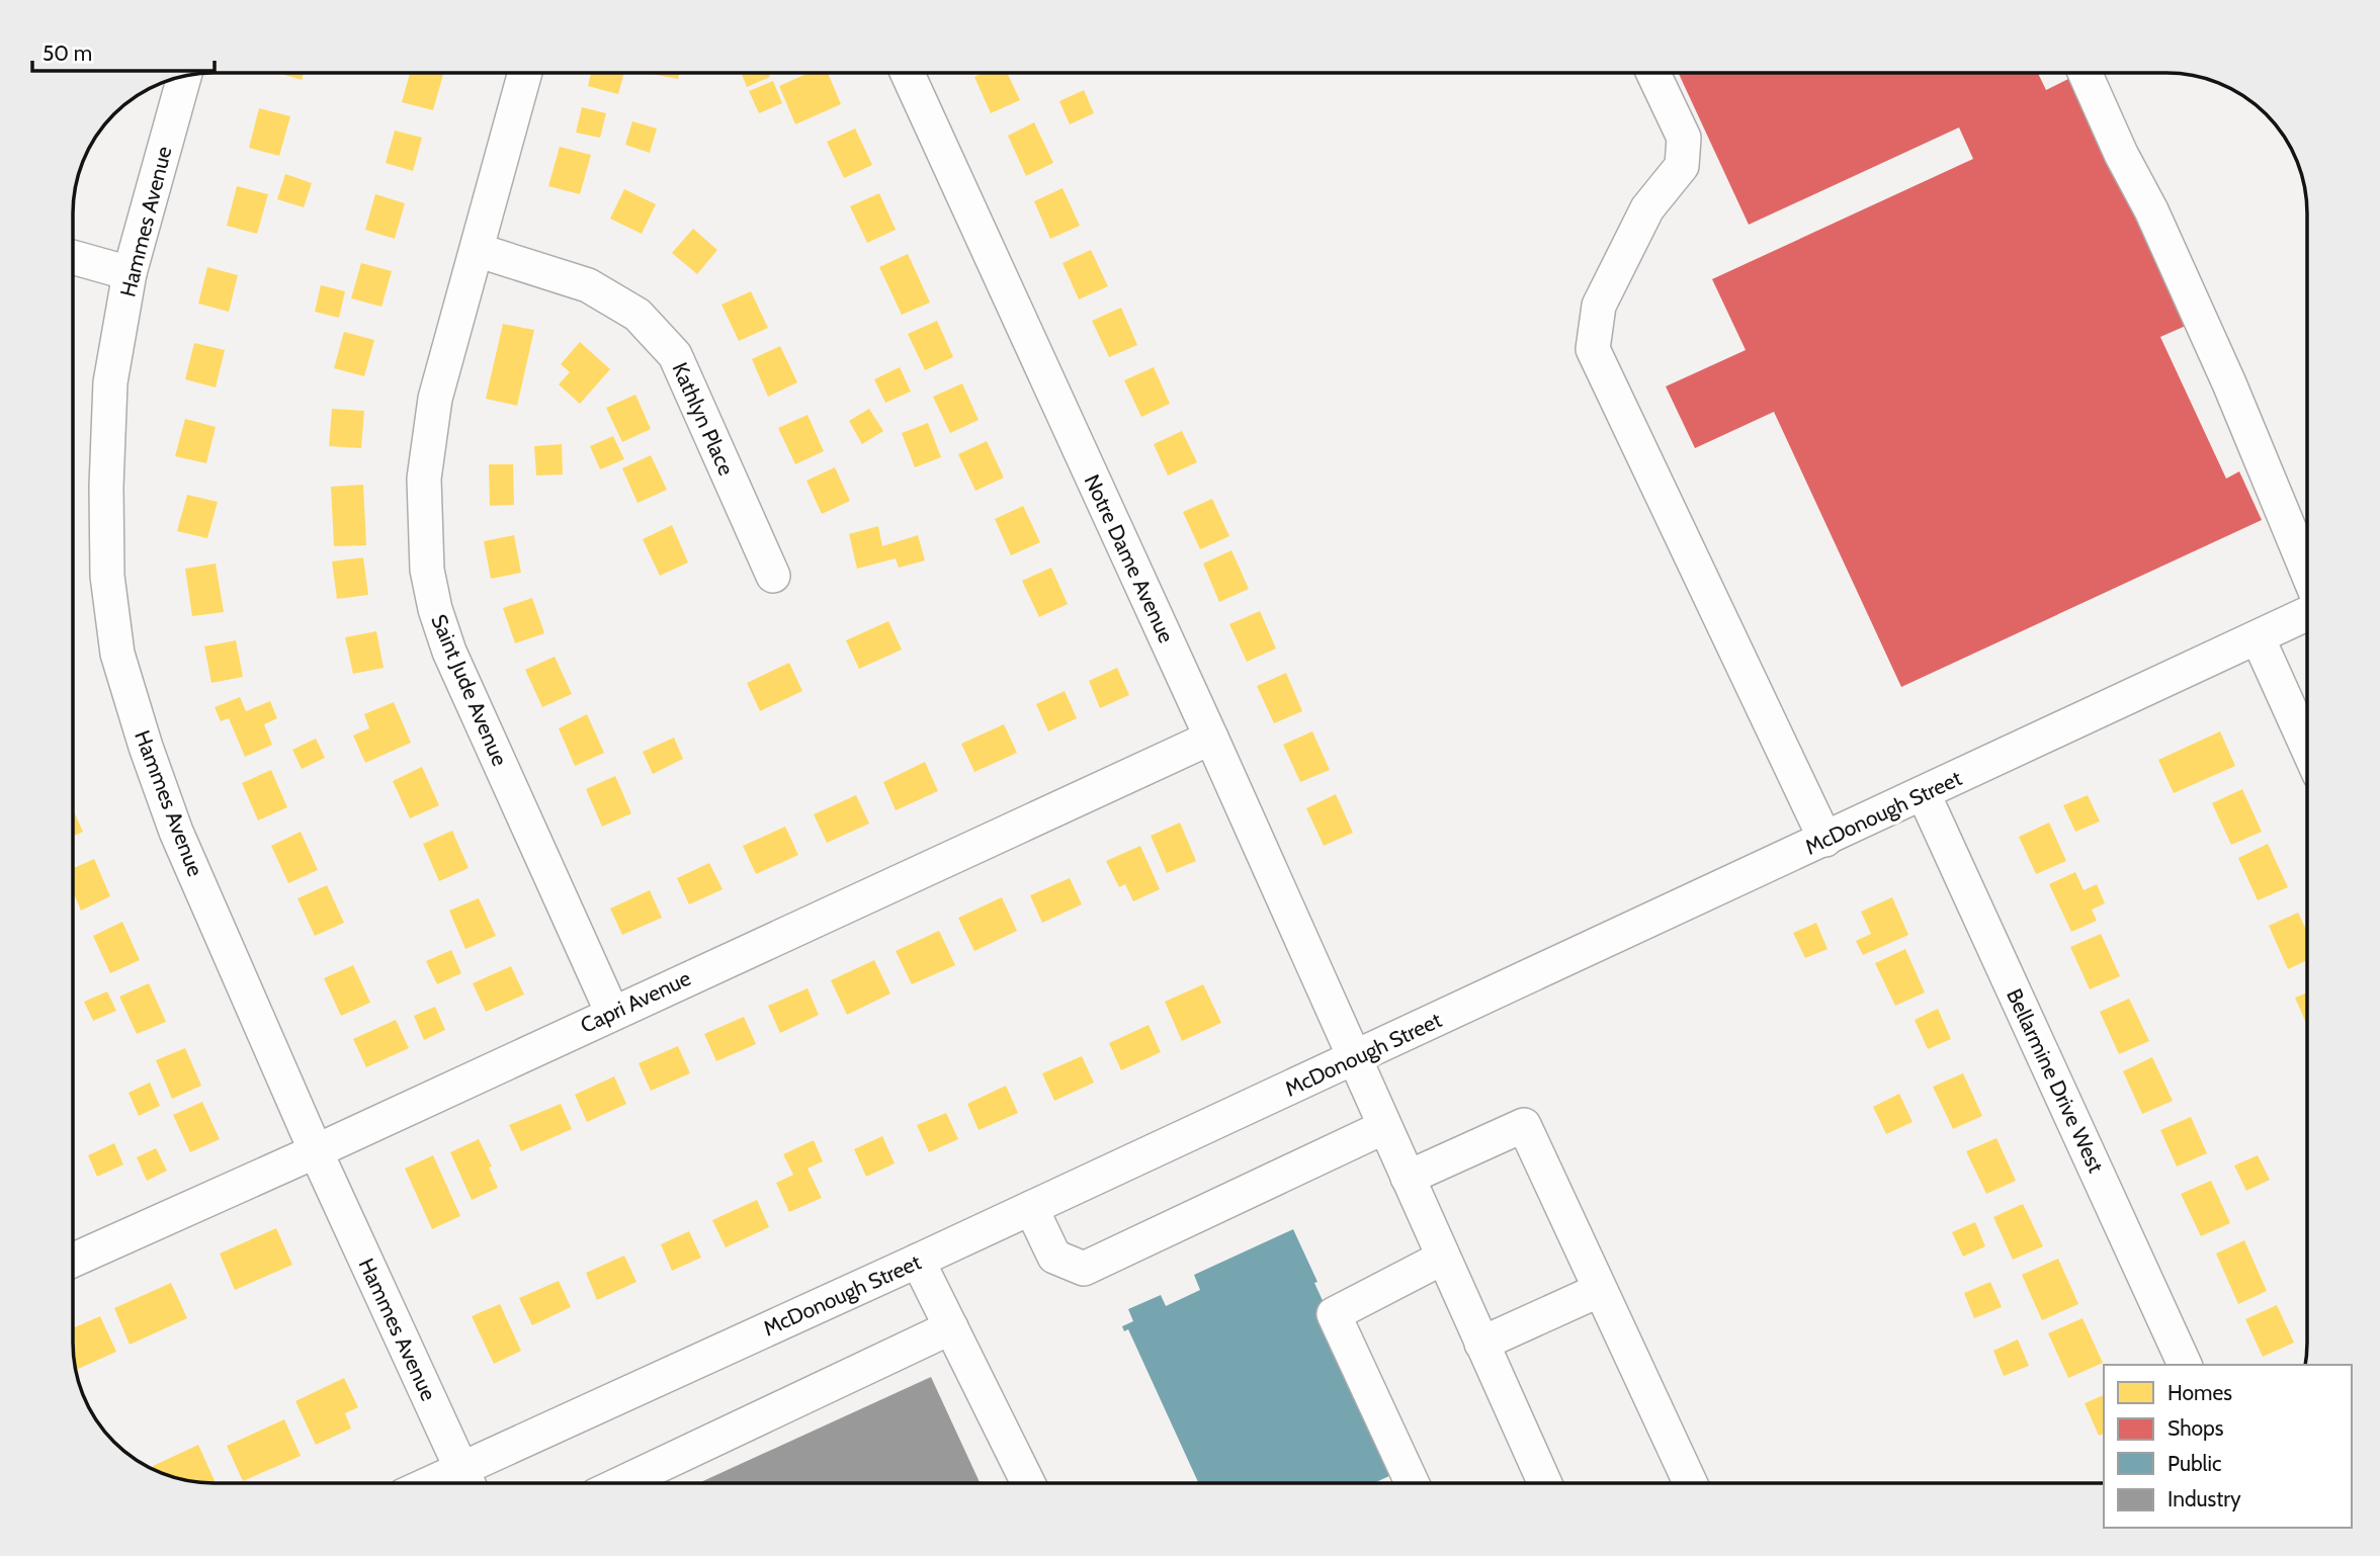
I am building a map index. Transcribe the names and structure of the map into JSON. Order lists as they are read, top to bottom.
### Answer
{
  "streets": {
    "street": [
      "Hammes Avenue",
      "Kathlyn Place",
      "Notre Dame Avenue",
      "Saint Jude Avenue",
      "McDonough Street",
      "Capri Avenue",
      "Bellarmine Drive West"
    ]
  },
  "crossings": [
    ["Hammes Avenue", "McDonough Street"],
    ["Hammes Avenue", "Capri Avenue"],
    ["Kathlyn Place", "Saint Jude Avenue"],
    ["Notre Dame Avenue", "McDonough Street"],
    ["Notre Dame Avenue", "Capri Avenue"],
    ["Saint Jude Avenue", "Capri Avenue"],
    ["McDonough Street", "Bellarmine Drive West"]
  ],
  "legend": [
    "Homes",
    "Shops",
    "Public",
    "Industry"
  ],
  "scale_bar": "50 m"
}
